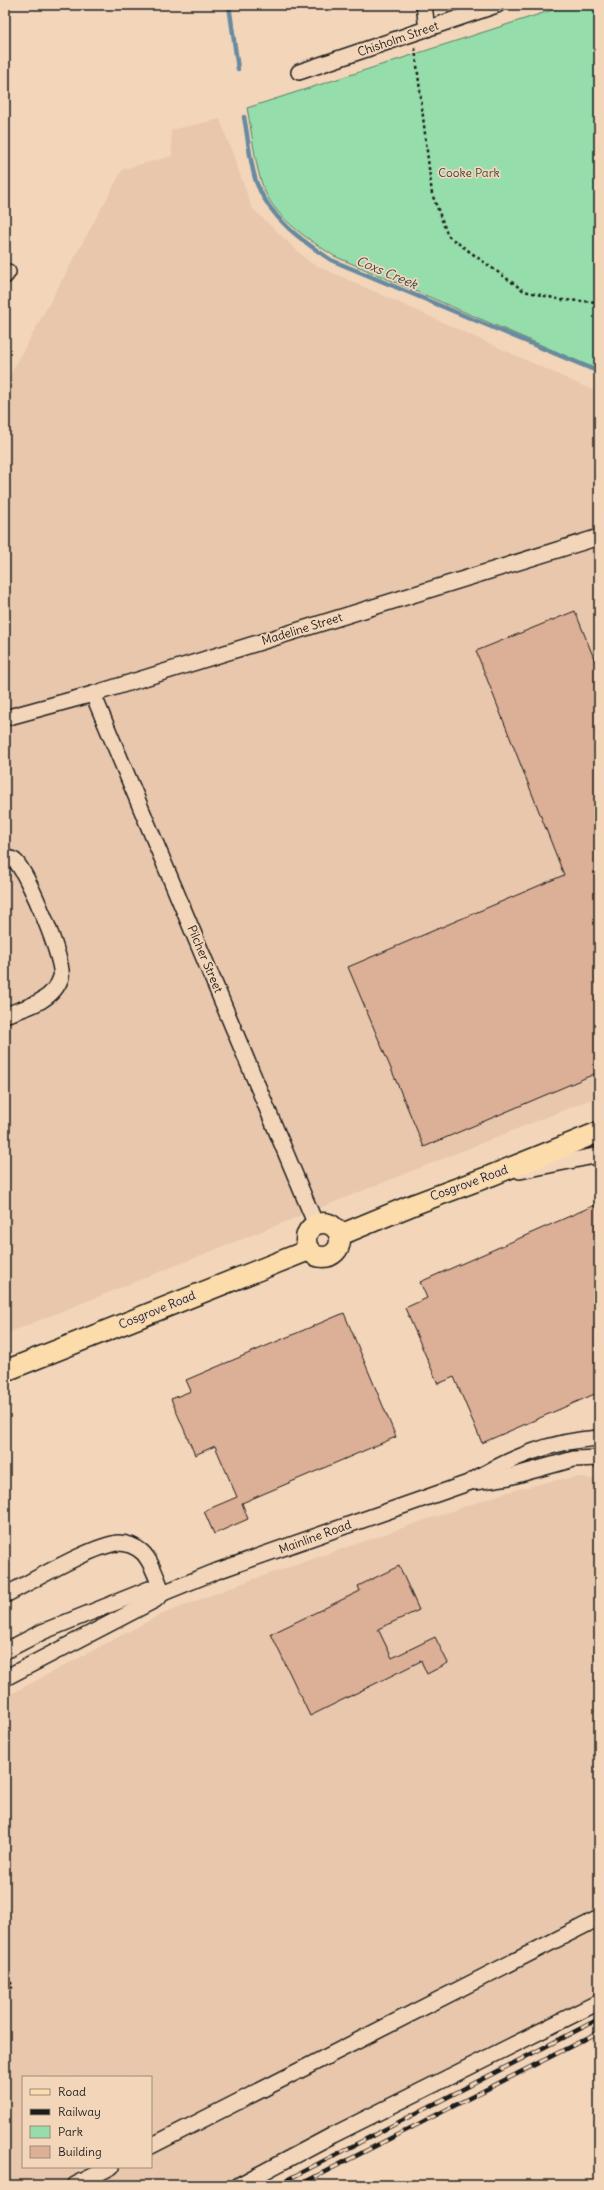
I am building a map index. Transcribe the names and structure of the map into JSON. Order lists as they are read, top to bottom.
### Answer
{
  "streets": {
    "main road": ["Cosgrove Road"],
    "street": [
      "Chisholm Street",
      "Madeline Street",
      "Pilcher Street",
      "Mainline Road"
    ]
  },
  "crossings": [
    ["Madeline Street", "Pilcher Street"],
    ["Pilcher Street", "Cosgrove Road"]
  ],
  "water": ["Coxs Creek"],
  "parks": ["Cooke Park"],
  "legend": [
    "Road",
    "Railway",
    "Park",
    "Building"
  ]
}
